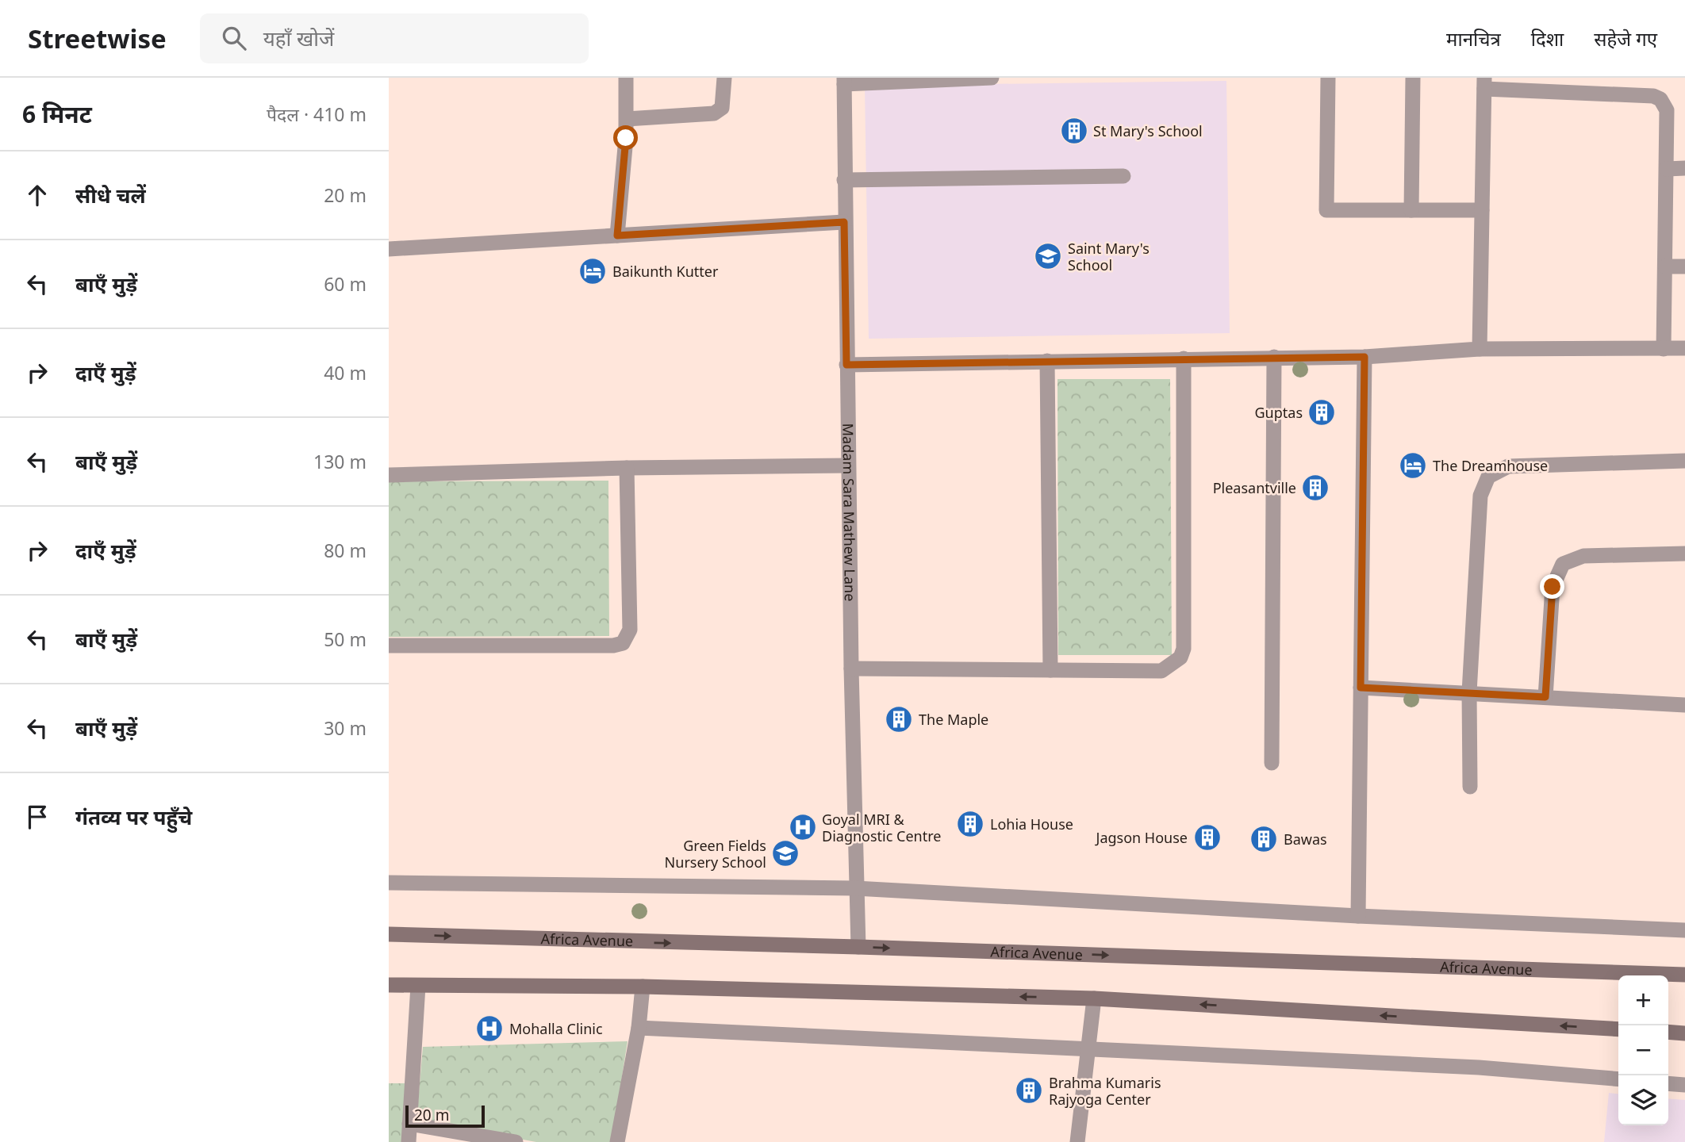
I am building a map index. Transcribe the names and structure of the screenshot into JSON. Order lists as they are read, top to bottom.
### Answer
{
  "streets": {
    "main road": ["Africa Avenue"],
    "street": ["Madam Sara Mathew Lane"]
  },
  "crossings": [
    ["Madam Sara Mathew Lane", "Africa Avenue"]
  ],
  "places": {
    "building": [
      "St Mary's School",
      "Guptas",
      "Pleasantville",
      "The Maple",
      "Lohia House",
      "Jagson House",
      "Bawas",
      "Brahma Kumaris Rajyoga Center"
    ],
    "school or university": ["Saint Mary's School", "Green Fields Nursery School"],
    "hotel": ["Baikunth Kutter", "The Dreamhouse"],
    "hospital": ["Goyal MRI & Diagnostic Centre", "Mohalla Clinic"]
  },
  "scale_bar": "20 m",
  "page": {
    "header": "Streetwise",
    "search": "यहाँ खोजें",
    "nav": ["मानचित्र", "दिशा", "सहेजे गए"],
    "heading": ["6 मिनट", "पैदल · 410 m"],
    "list": [
      ["सीधे चलें", "20 m"],
      ["बाएँ मुड़ें", "60 m"],
      ["दाएँ मुड़ें", "40 m"],
      ["बाएँ मुड़ें", "130 m"],
      ["दाएँ मुड़ें", "80 m"],
      ["बाएँ मुड़ें", "50 m"],
      ["बाएँ मुड़ें", "30 m"],
      "गंतव्य पर पहुँचे"
    ],
    "map_buttons": ["+", "−"],
    "scale": "20 m"
  }
}
